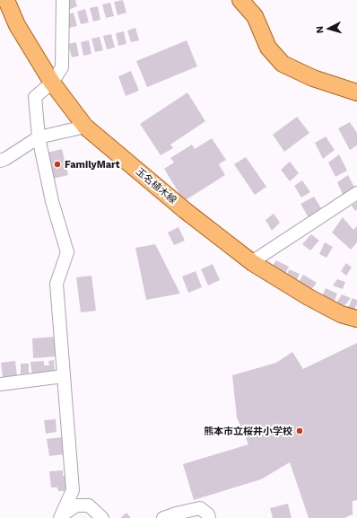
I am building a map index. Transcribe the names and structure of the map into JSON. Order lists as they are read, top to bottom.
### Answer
{
  "streets": {
    "main road": ["玉名植木線"]
  },
  "places": ["FamilyMart", "熊本市立桜井小学校"],
  "north": "left"
}
